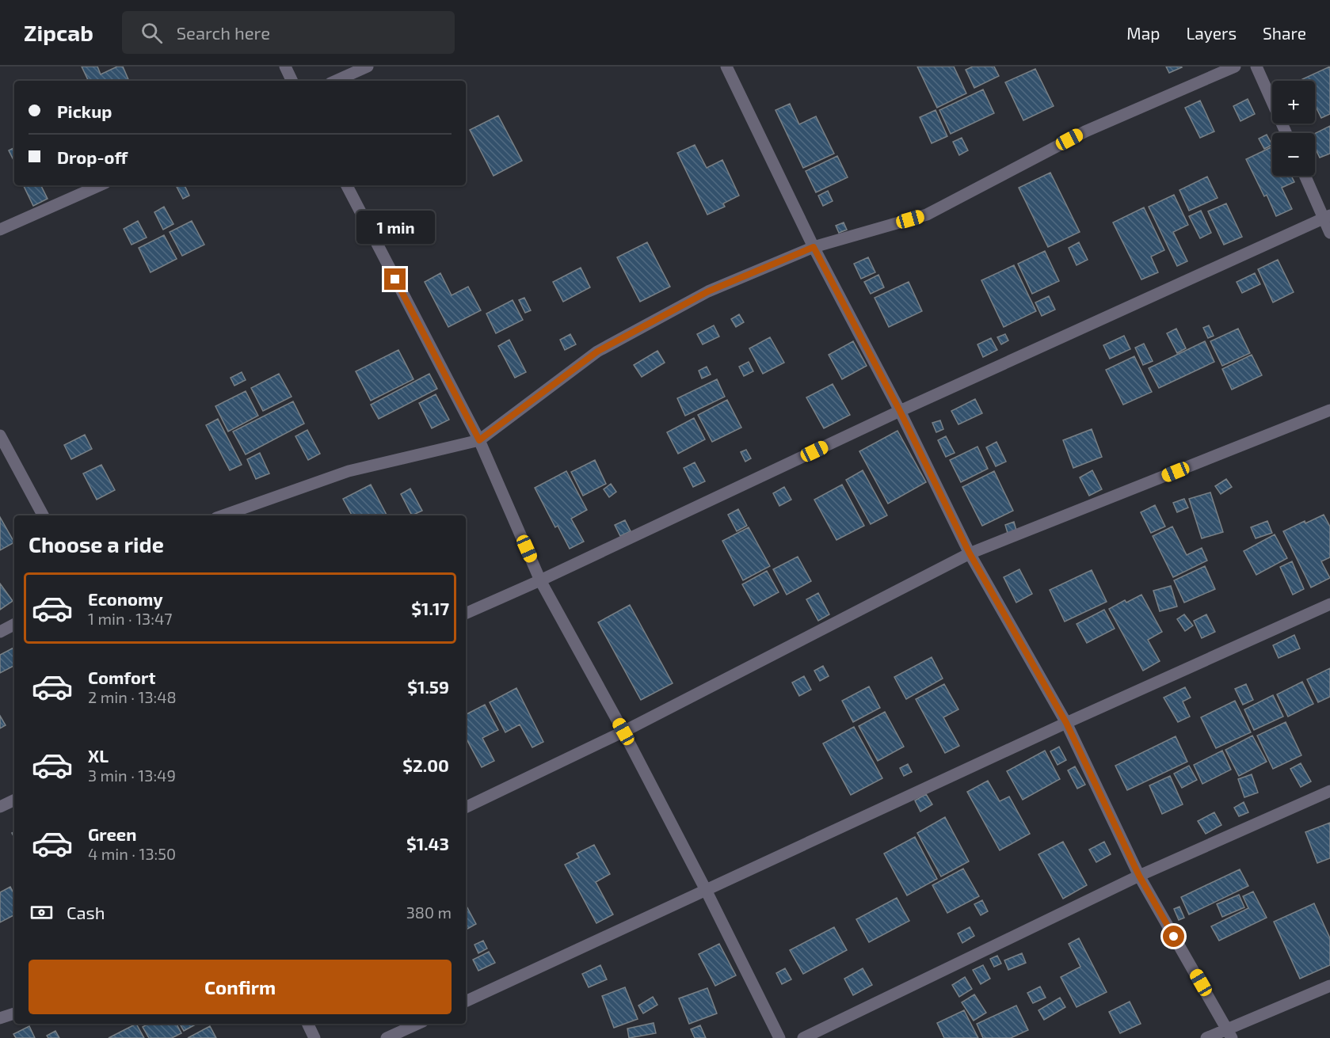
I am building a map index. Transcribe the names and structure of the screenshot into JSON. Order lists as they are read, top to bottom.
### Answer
{
  "page": {
    "header": "Zipcab",
    "search": "Search here",
    "nav": ["Map", "Layers", "Share"],
    "map_buttons": ["+", "−"],
    "banner": ["Pickup", "Drop-off"],
    "bubble": "1 min",
    "heading": "Choose a ride",
    "list": [
      {
        "name": "Economy",
        "note": "1 min · 13:47",
        "value": "$1.17"
      },
      {
        "name": "Comfort",
        "note": "2 min · 13:48",
        "value": "$1.59"
      },
      {
        "name": "XL",
        "note": "3 min · 13:49",
        "value": "$2.00"
      },
      {
        "name": "Green",
        "note": "4 min · 13:50",
        "value": "$1.43"
      }
    ],
    "pay": ["Cash", "380 m"],
    "buttons": "Confirm"
  }
}
